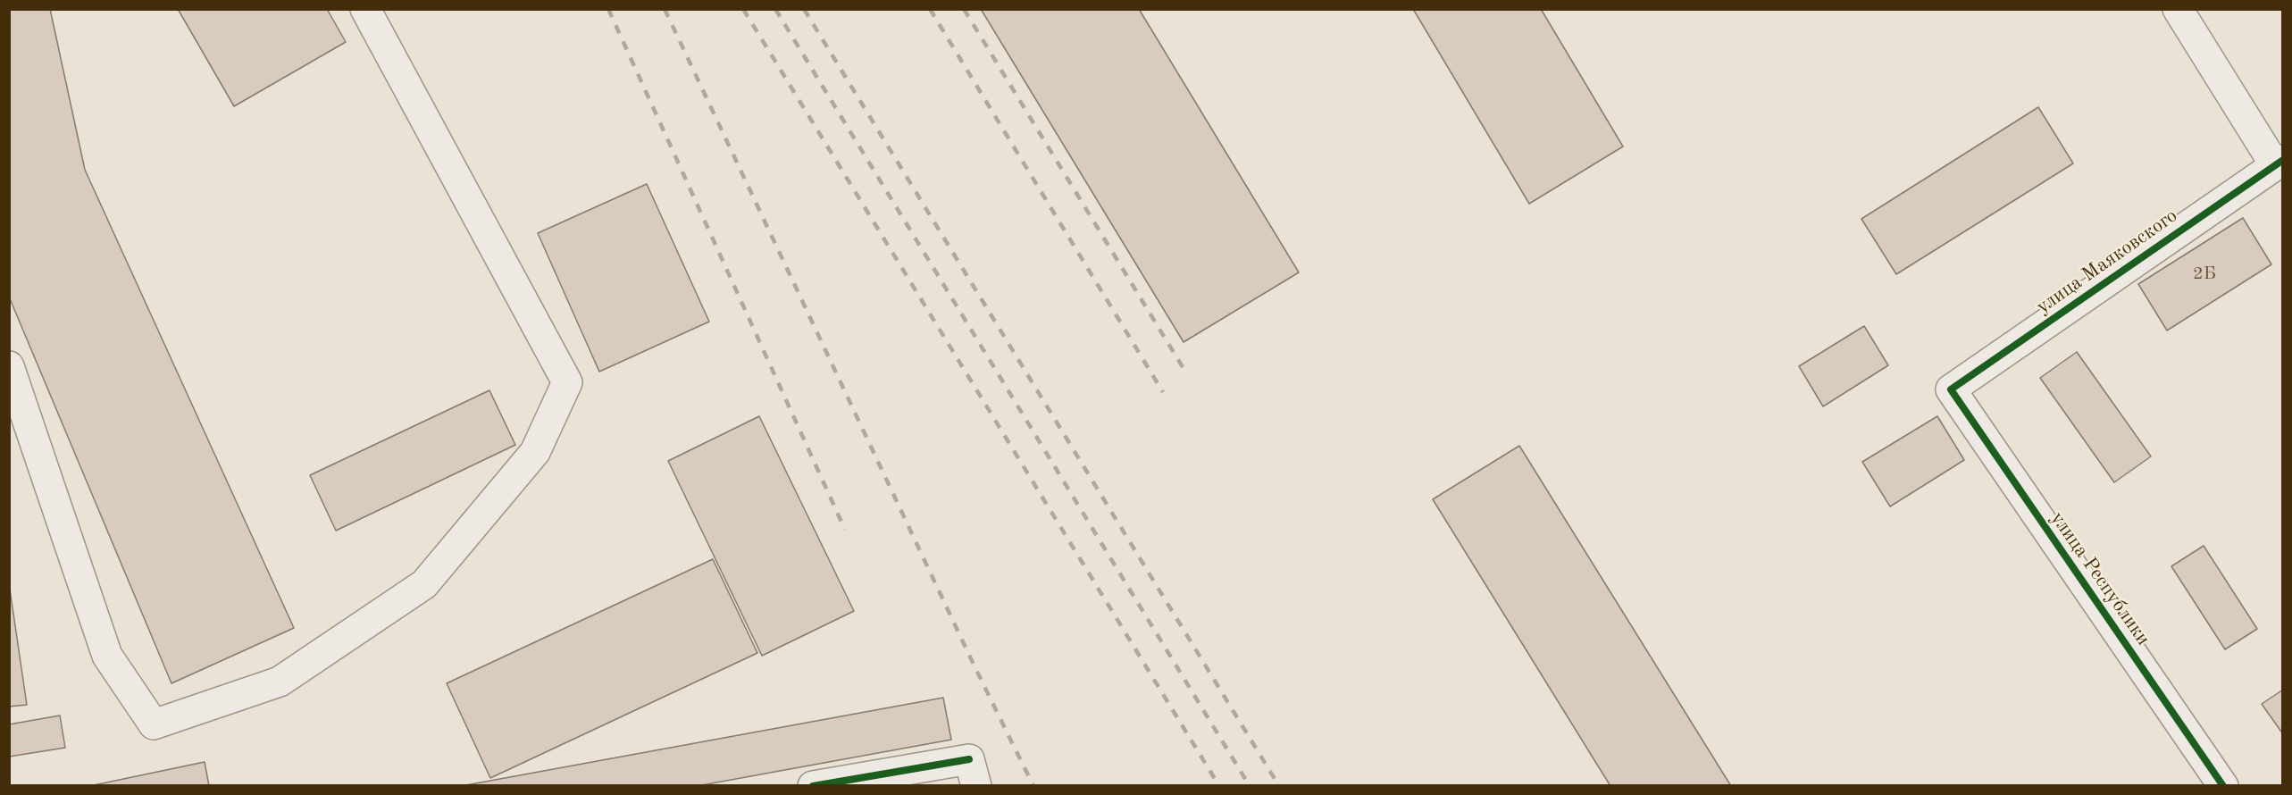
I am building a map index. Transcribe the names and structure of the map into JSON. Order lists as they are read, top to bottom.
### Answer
{
  "streets": {
    "street": ["улица Маяковского", "улица Республики"]
  },
  "crossings": [
    ["улица Маяковского", "улица Республики"]
  ],
  "house_numbers": ["2Б"]
}
